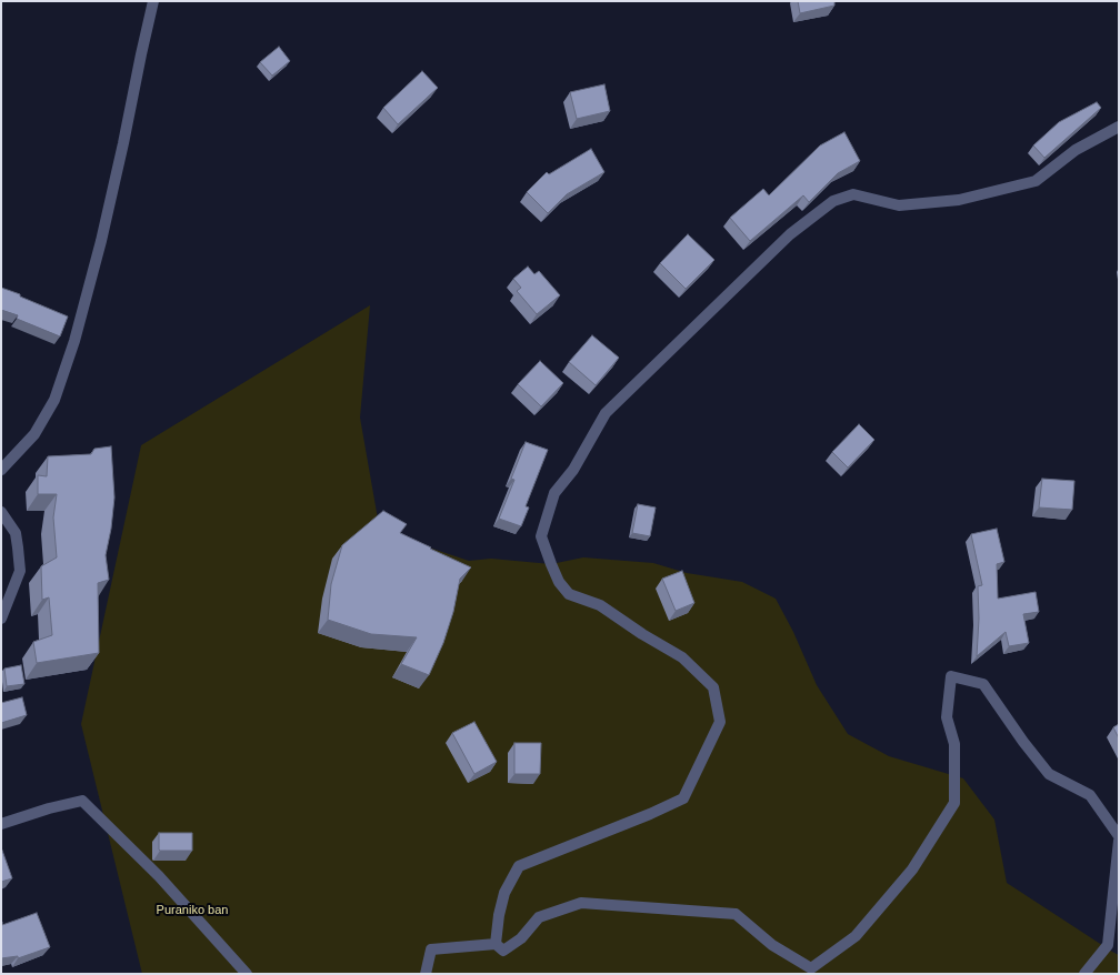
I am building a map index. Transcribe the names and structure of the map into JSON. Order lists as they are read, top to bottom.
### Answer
{
  "parks": ["Puraniko ban"]
}
